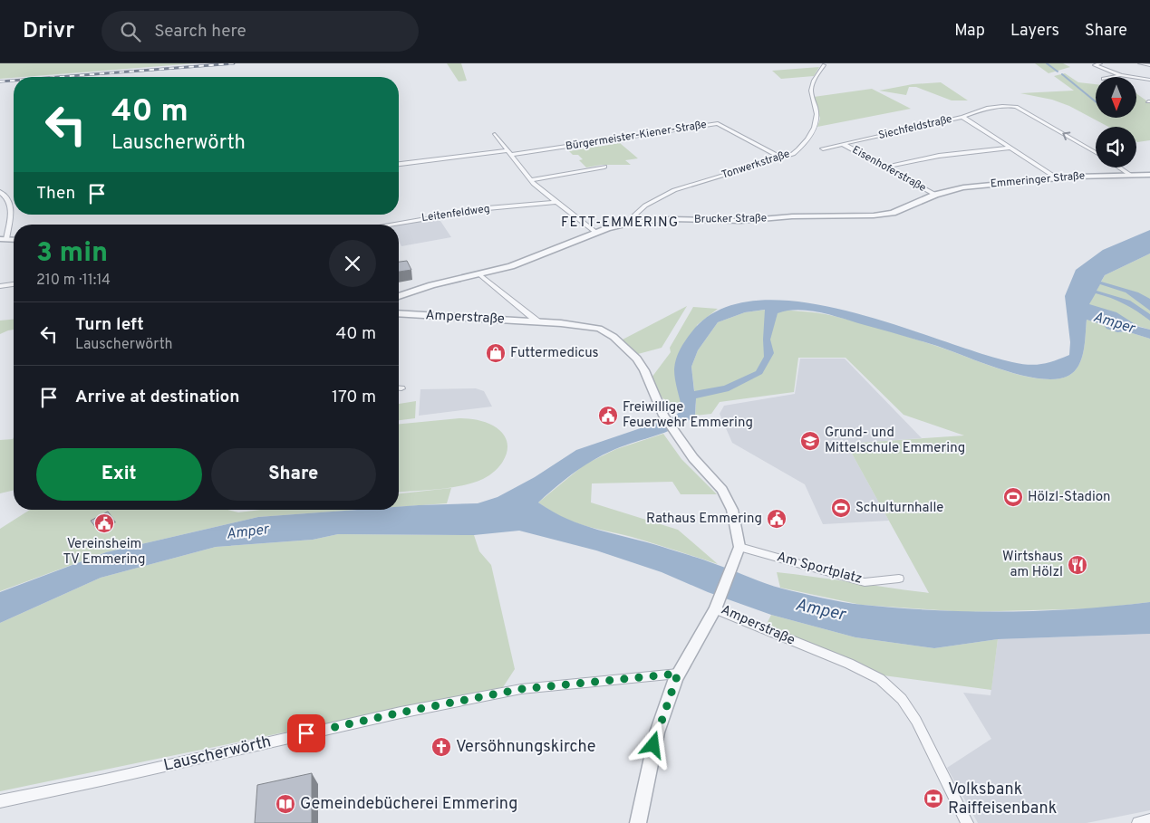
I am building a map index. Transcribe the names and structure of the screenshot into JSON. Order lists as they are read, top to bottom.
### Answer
{
  "streets": {
    "street": [
      "Siechfeldstraße",
      "Bürgermeister-Kiener-Straße",
      "Tonwerkstraße",
      "Eisenhoferstraße",
      "Emmeringer Straße",
      "Leitenfeldweg",
      "Brucker Straße",
      "Amperstraße",
      "Am Sportplatz",
      "Lauscherwörth"
    ]
  },
  "crossings": [
    ["Siechfeldstraße", "Eisenhoferstraße"],
    ["Bürgermeister-Kiener-Straße", "Tonwerkstraße"],
    ["Tonwerkstraße", "Brucker Straße"],
    ["Eisenhoferstraße", "Emmeringer Straße"],
    ["Emmeringer Straße", "Brucker Straße"],
    ["Brucker Straße", "Amperstraße"],
    ["Amperstraße", "Am Sportplatz"]
  ],
  "districts": ["FETT-EMMERING"],
  "water": ["Amper"],
  "places": {
    "shop": ["Futtermedicus"],
    "public building": ["Freiwillige Feuerwehr Emmering", "Rathaus Emmering", "Vereinsheim TV Emmering"],
    "school or university": ["Grund- und Mittelschule Emmering"],
    "sports": ["Hölzl-Stadion", "Schulturnhalle"],
    "restaurant": ["Wirtshaus am Hölzl"],
    "church": ["Versöhnungskirche"],
    "bank": ["Volksbank Raiffeisenbank"],
    "library": ["Gemeindebücherei Emmering"]
  },
  "north": "bottom",
  "page": {
    "header": "Drivr",
    "search": "Search here",
    "nav": ["Map", "Layers", "Share"],
    "turn": ["40 m", "Lauscherwörth"],
    "then": "Then",
    "heading": ["3 min", "210 m · 11:14"],
    "list": [
      {
        "name": "Turn left",
        "note": "Lauscherwörth",
        "value": "40 m"
      },
      {
        "name": "Arrive at destination",
        "value": "170 m"
      }
    ],
    "buttons": ["Exit", "Share"]
  }
}
